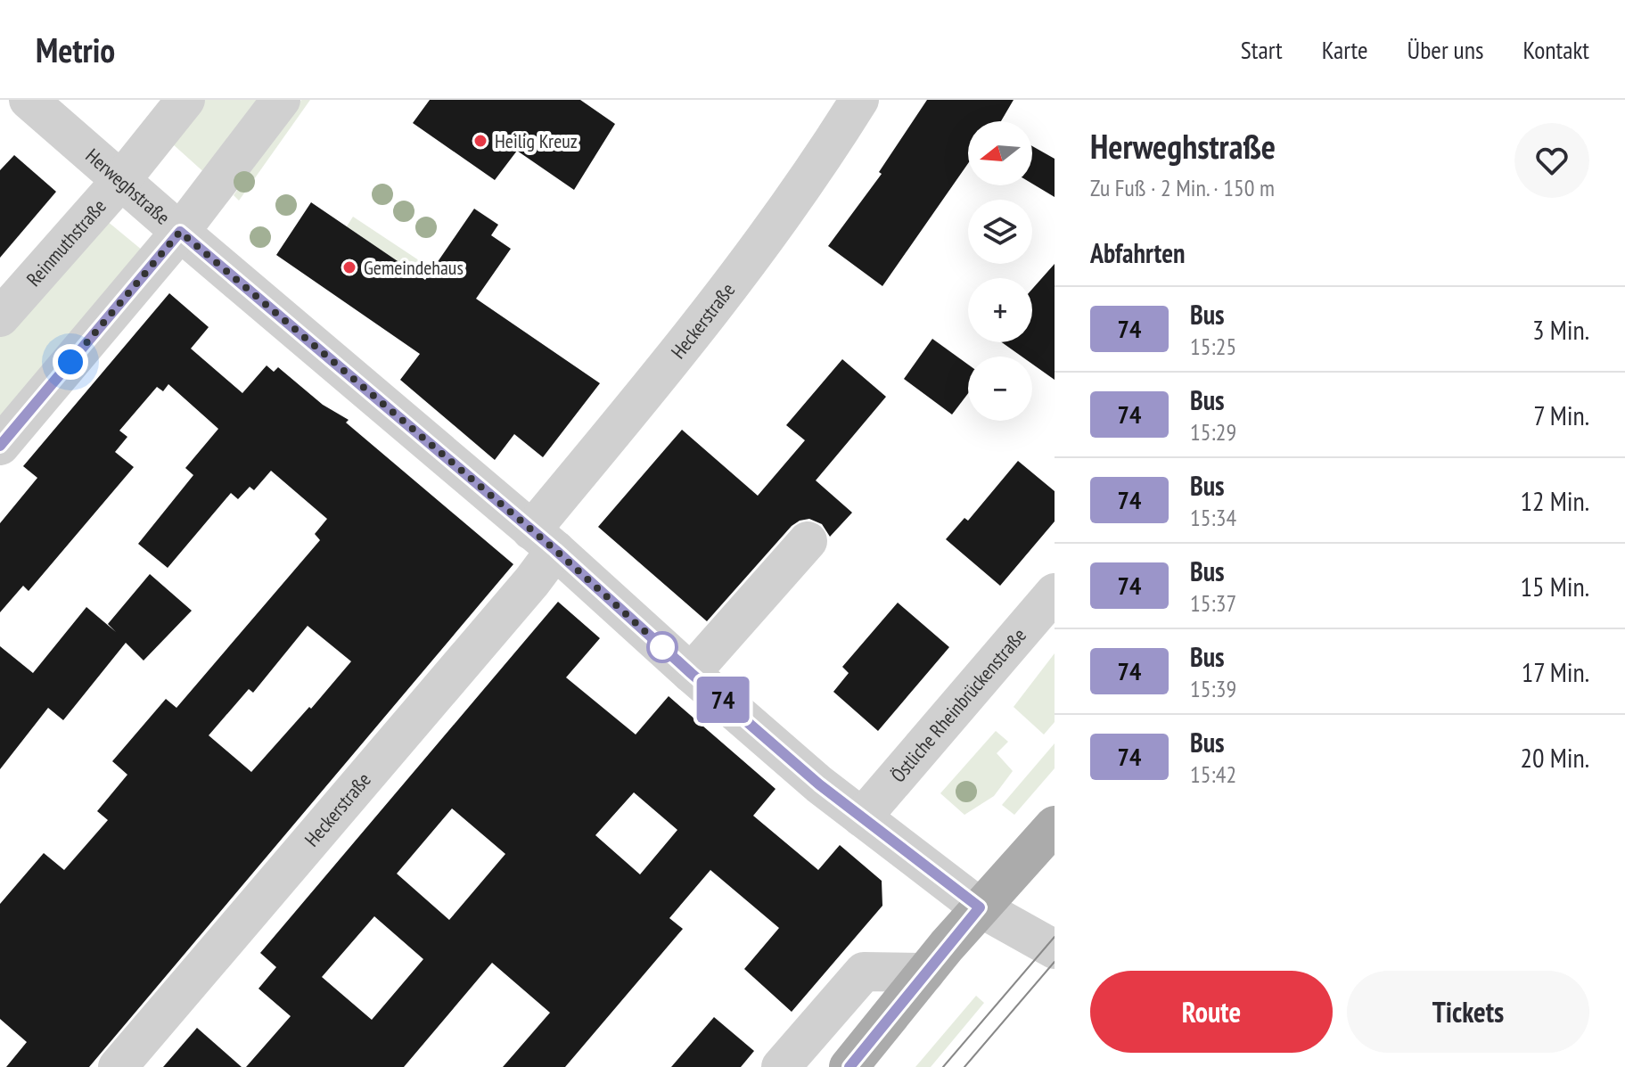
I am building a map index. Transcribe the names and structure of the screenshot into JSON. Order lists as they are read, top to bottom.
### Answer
{
  "streets": {
    "street": [
      "Herweghstraße",
      "Reinmuthstraße",
      "Heckerstraße",
      "Östliche Rheinbrückenstraße"
    ]
  },
  "crossings": [
    ["Herweghstraße", "Reinmuthstraße"],
    ["Herweghstraße", "Heckerstraße"],
    ["Herweghstraße", "Östliche Rheinbrückenstraße"]
  ],
  "places": ["Heilig Kreuz", "Gemeindehaus"],
  "lines": ["bus line 74"],
  "north": "left",
  "page": {
    "header": "Metrio",
    "nav": [
      "Start",
      "Karte",
      "Über uns",
      "Kontakt"
    ],
    "on_map": "74",
    "heading": [
      ["Herweghstraße", "Zu Fuß · 2 Min. · 150 m"],
      "Abfahrten"
    ],
    "map_buttons": ["+", "−"],
    "list": [
      {
        "mark": "74",
        "name": "Bus",
        "note": "15:25",
        "value": "3 Min."
      },
      {
        "mark": "74",
        "name": "Bus",
        "note": "15:29",
        "value": "7 Min."
      },
      {
        "mark": "74",
        "name": "Bus",
        "note": "15:34",
        "value": "12 Min."
      },
      {
        "mark": "74",
        "name": "Bus",
        "note": "15:37",
        "value": "15 Min."
      },
      {
        "mark": "74",
        "name": "Bus",
        "note": "15:39",
        "value": "17 Min."
      },
      {
        "mark": "74",
        "name": "Bus",
        "note": "15:42",
        "value": "20 Min."
      }
    ],
    "buttons": ["Route", "Tickets"]
  }
}
